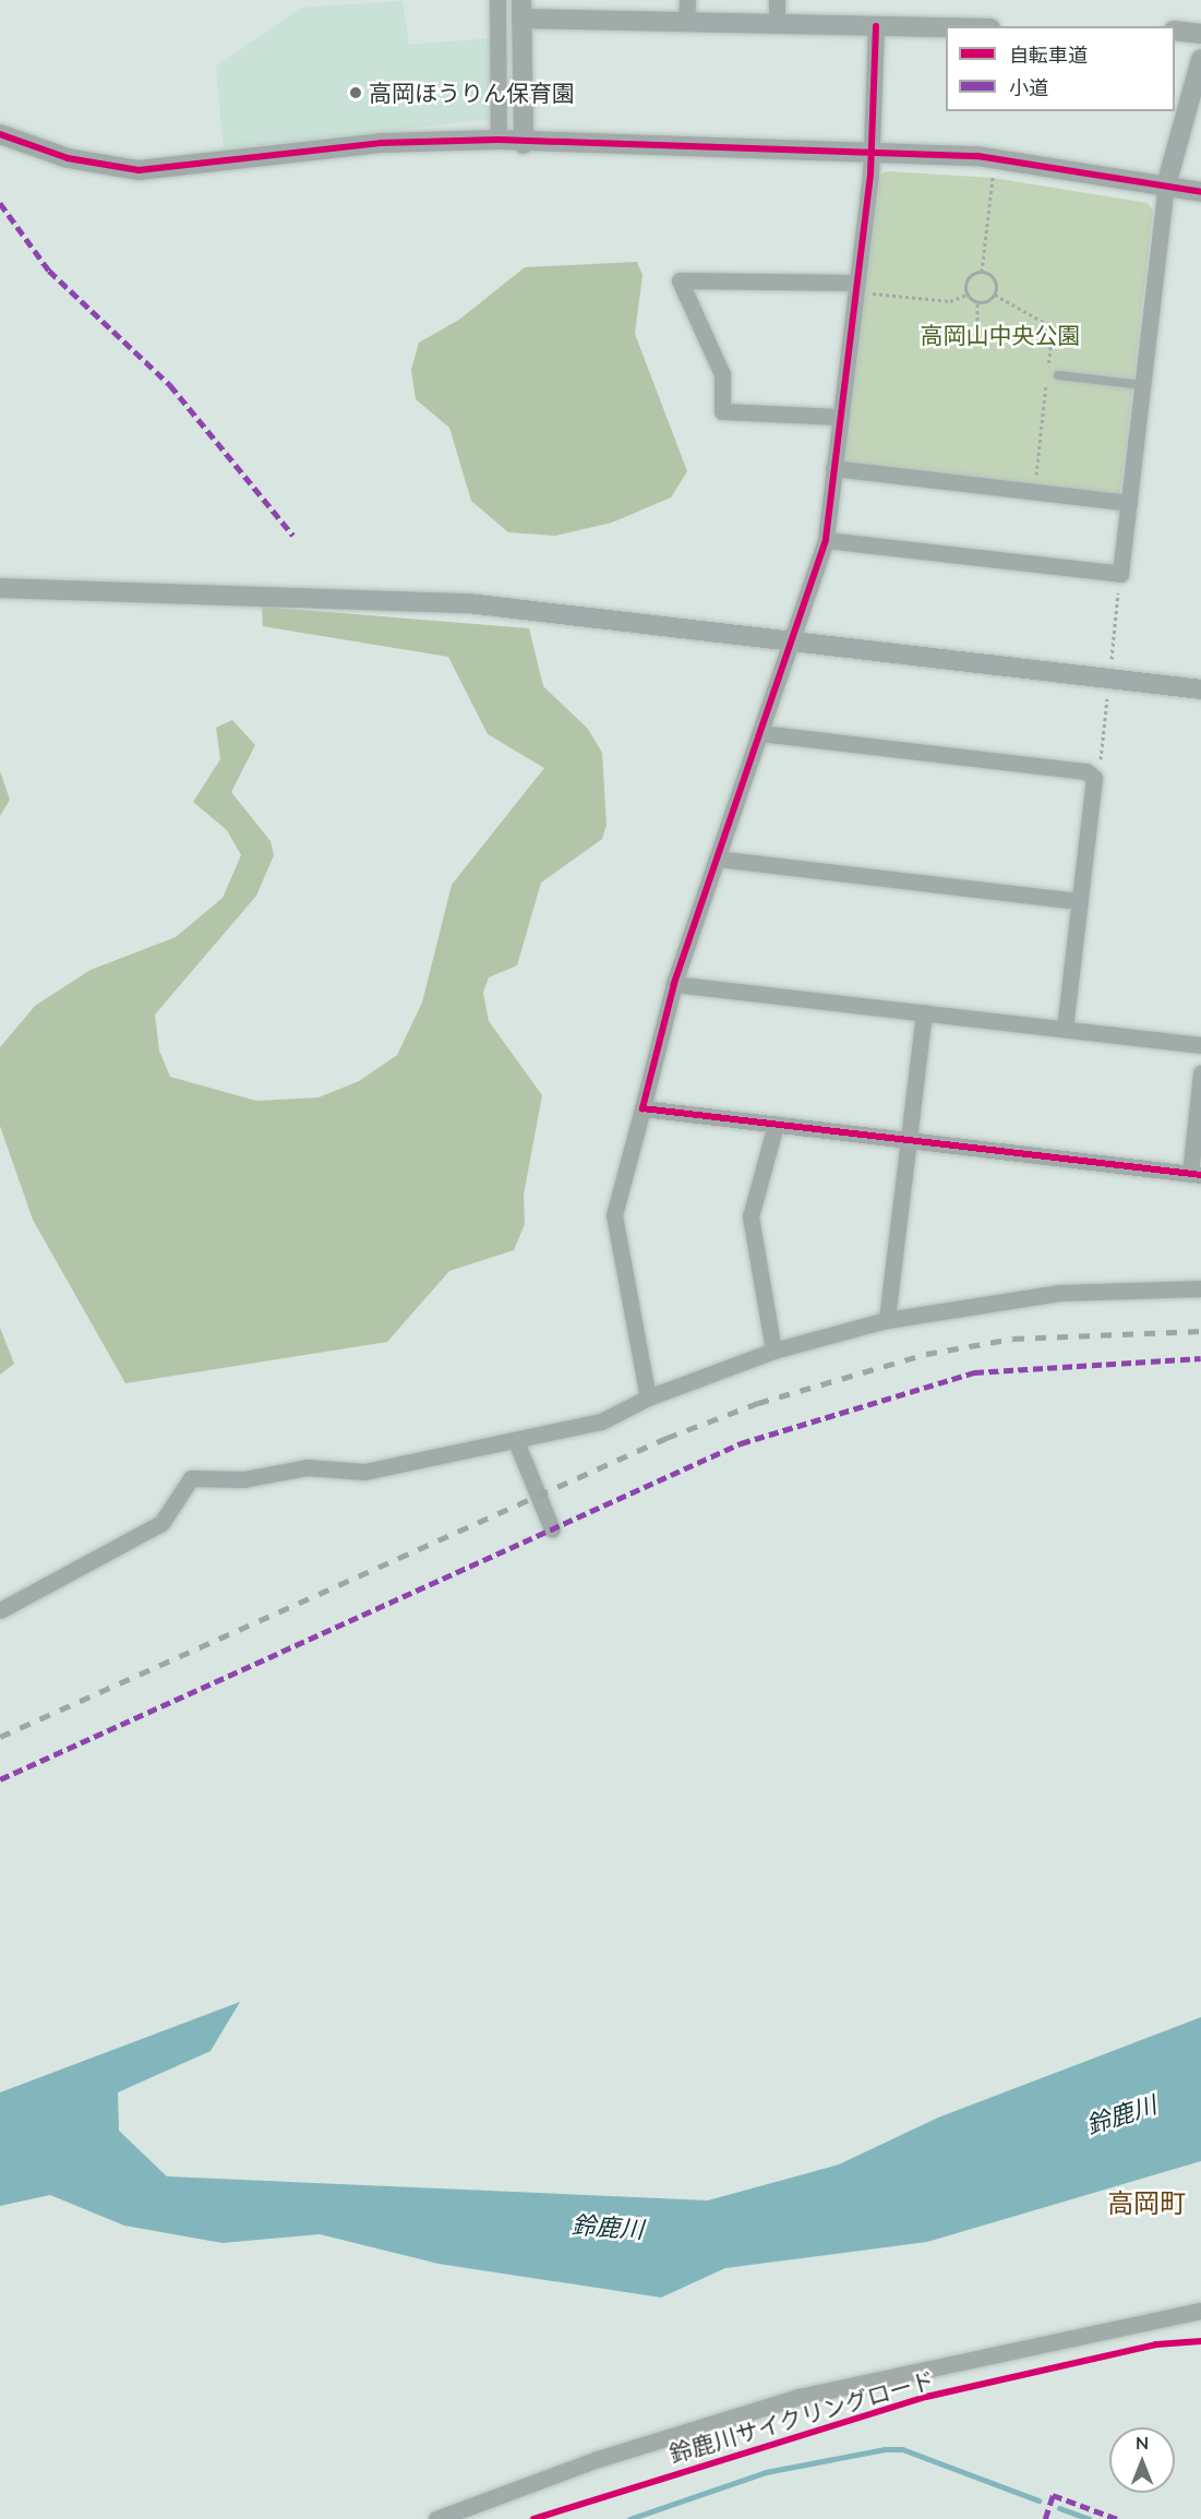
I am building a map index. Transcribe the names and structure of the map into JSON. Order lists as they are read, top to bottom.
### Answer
{
  "streets": {
    "cycle path": ["鈴鹿川サイクリングロード"]
  },
  "districts": ["高岡町"],
  "water": ["鈴鹿川"],
  "parks": ["高岡山中央公園"],
  "places": ["高岡ほうりん保育園"],
  "legend": ["自転車道", "小道"],
  "north": "top"
}
